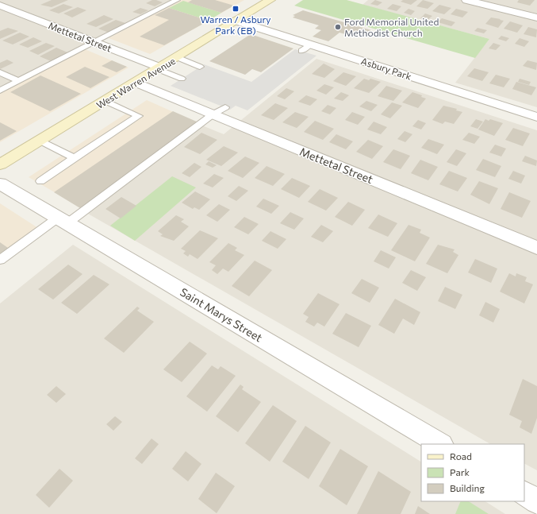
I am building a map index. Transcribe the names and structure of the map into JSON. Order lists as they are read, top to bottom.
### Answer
{
  "streets": {
    "main road": ["West Warren Avenue"],
    "street": ["Mettetal Street", "Asbury Park", "Saint Marys Street"]
  },
  "crossings": [
    ["Mettetal Street", "West Warren Avenue"],
    ["Asbury Park", "West Warren Avenue"]
  ],
  "places": {
    "transit": ["Warren / Asbury Park (EB)"],
    "other": ["Ford Memorial United Methodist Church"]
  },
  "legend": ["Road", "Park", "Building"]
}
